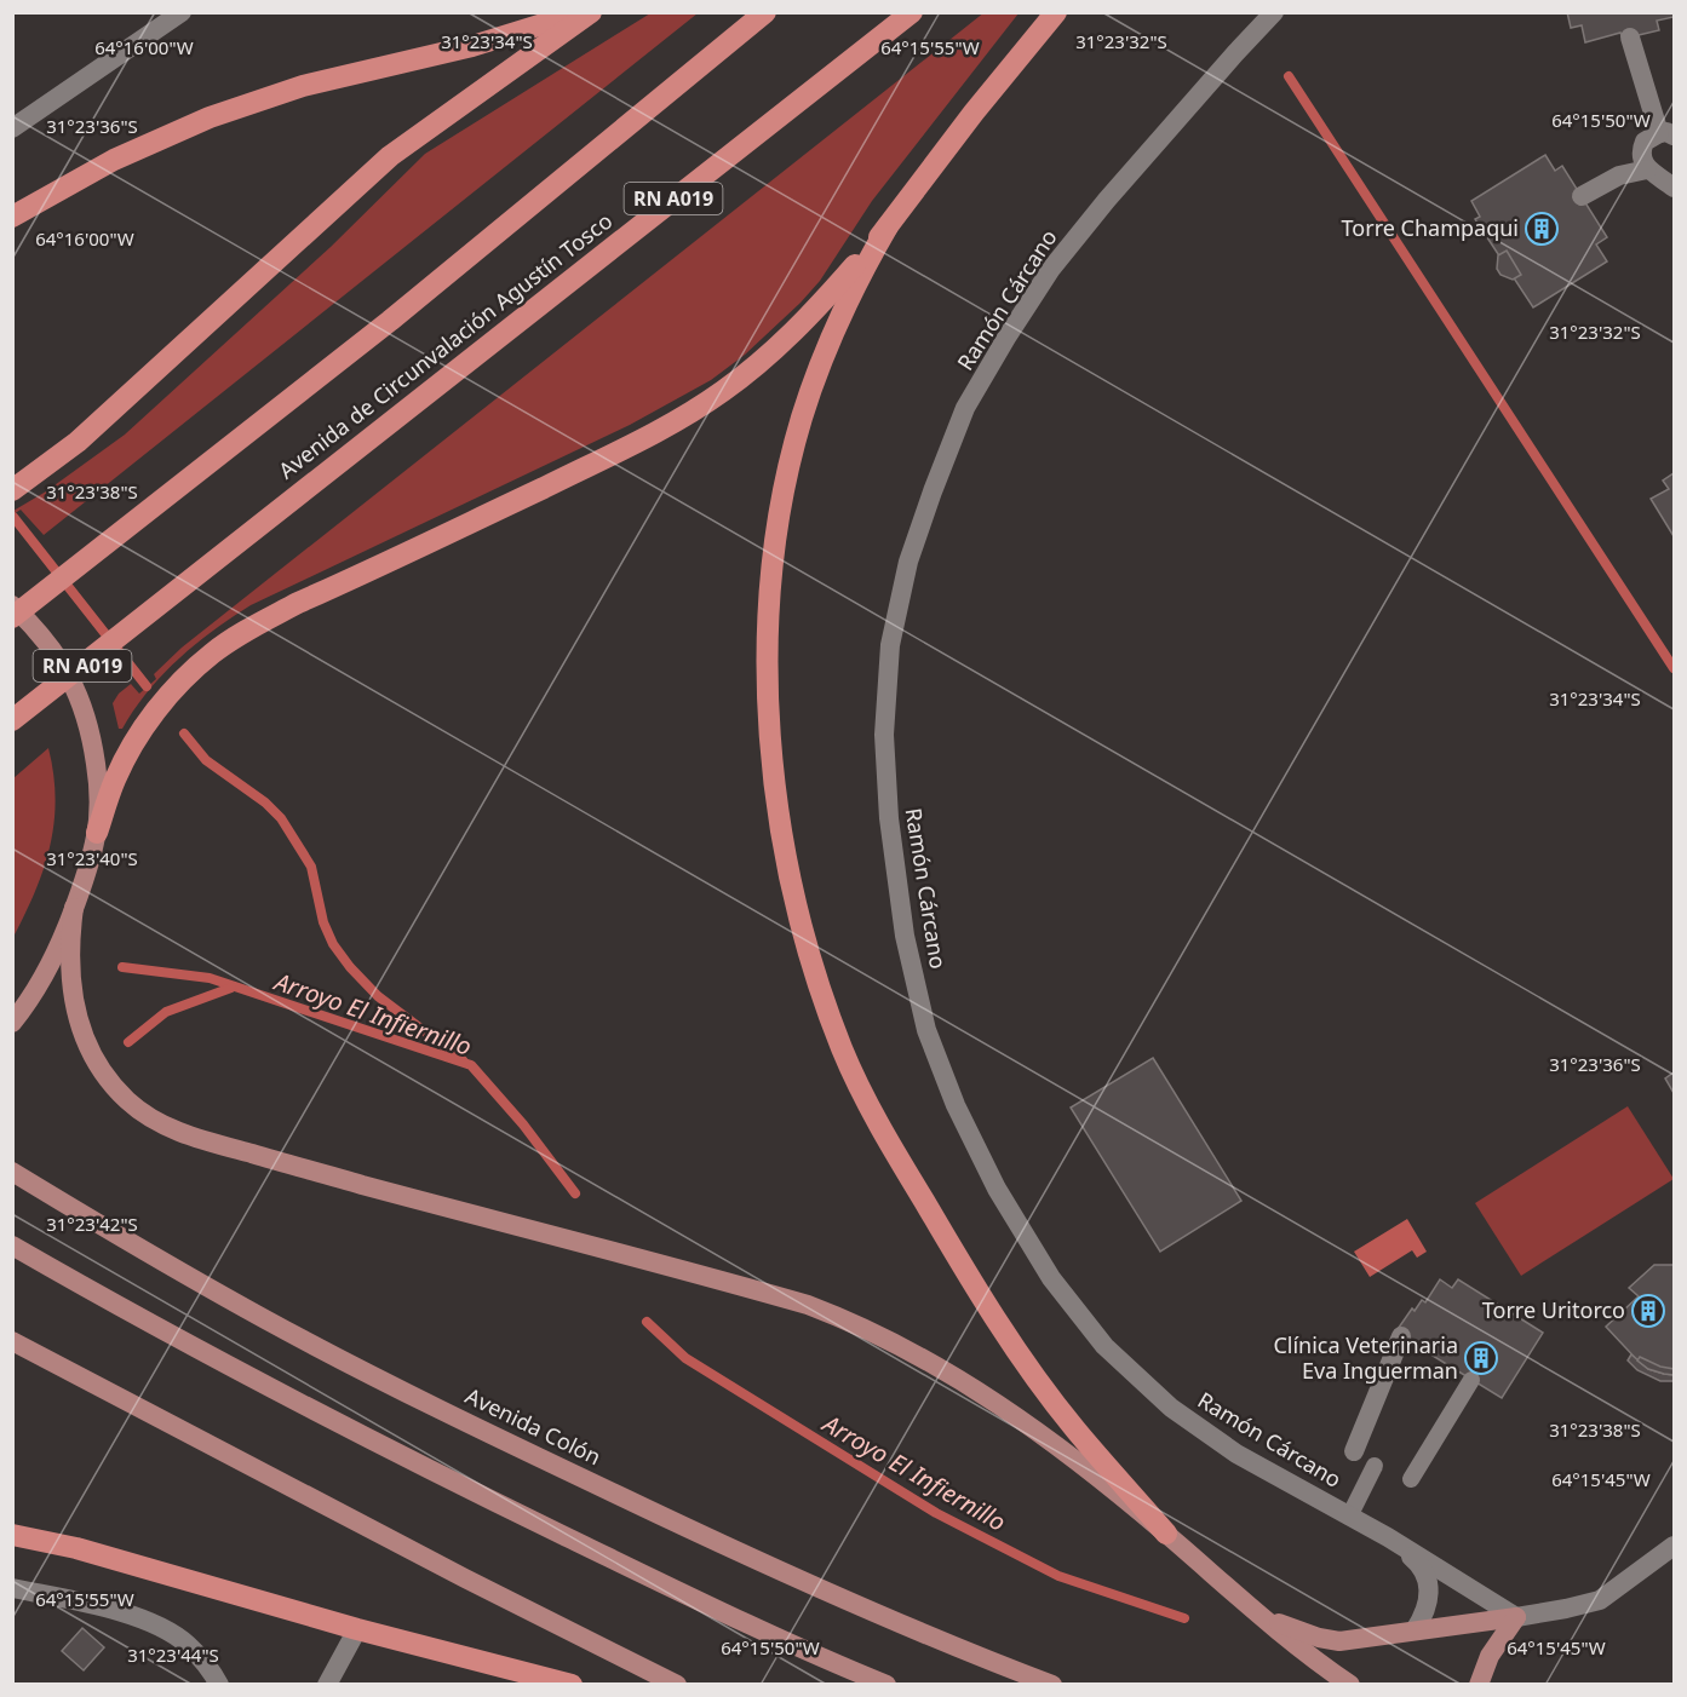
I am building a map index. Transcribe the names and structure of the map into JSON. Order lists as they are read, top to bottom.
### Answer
{
  "streets": {
    "highway": ["RN A019", "Avenida de Circunvalación Agustín Tosco"],
    "main road": ["Ramón Cárcano", "Avenida Colón"]
  },
  "water": ["Arroyo El Infiernillo"],
  "places": {
    "building": ["Torre Champaqui", "Torre Uritorco", "Clínica Veterinaria Eva Inguerman"]
  },
  "coordinates": [
    "31°23'34\"S",
    "31°23'32\"S",
    "64°16'00\"W",
    "64°15'55\"W",
    "64°15'50\"W",
    "31°23'36\"S",
    "31°23'38\"S",
    "31°23'40\"S",
    "31°23'42\"S",
    "64°15'45\"W",
    "31°23'44\"S"
  ]
}
